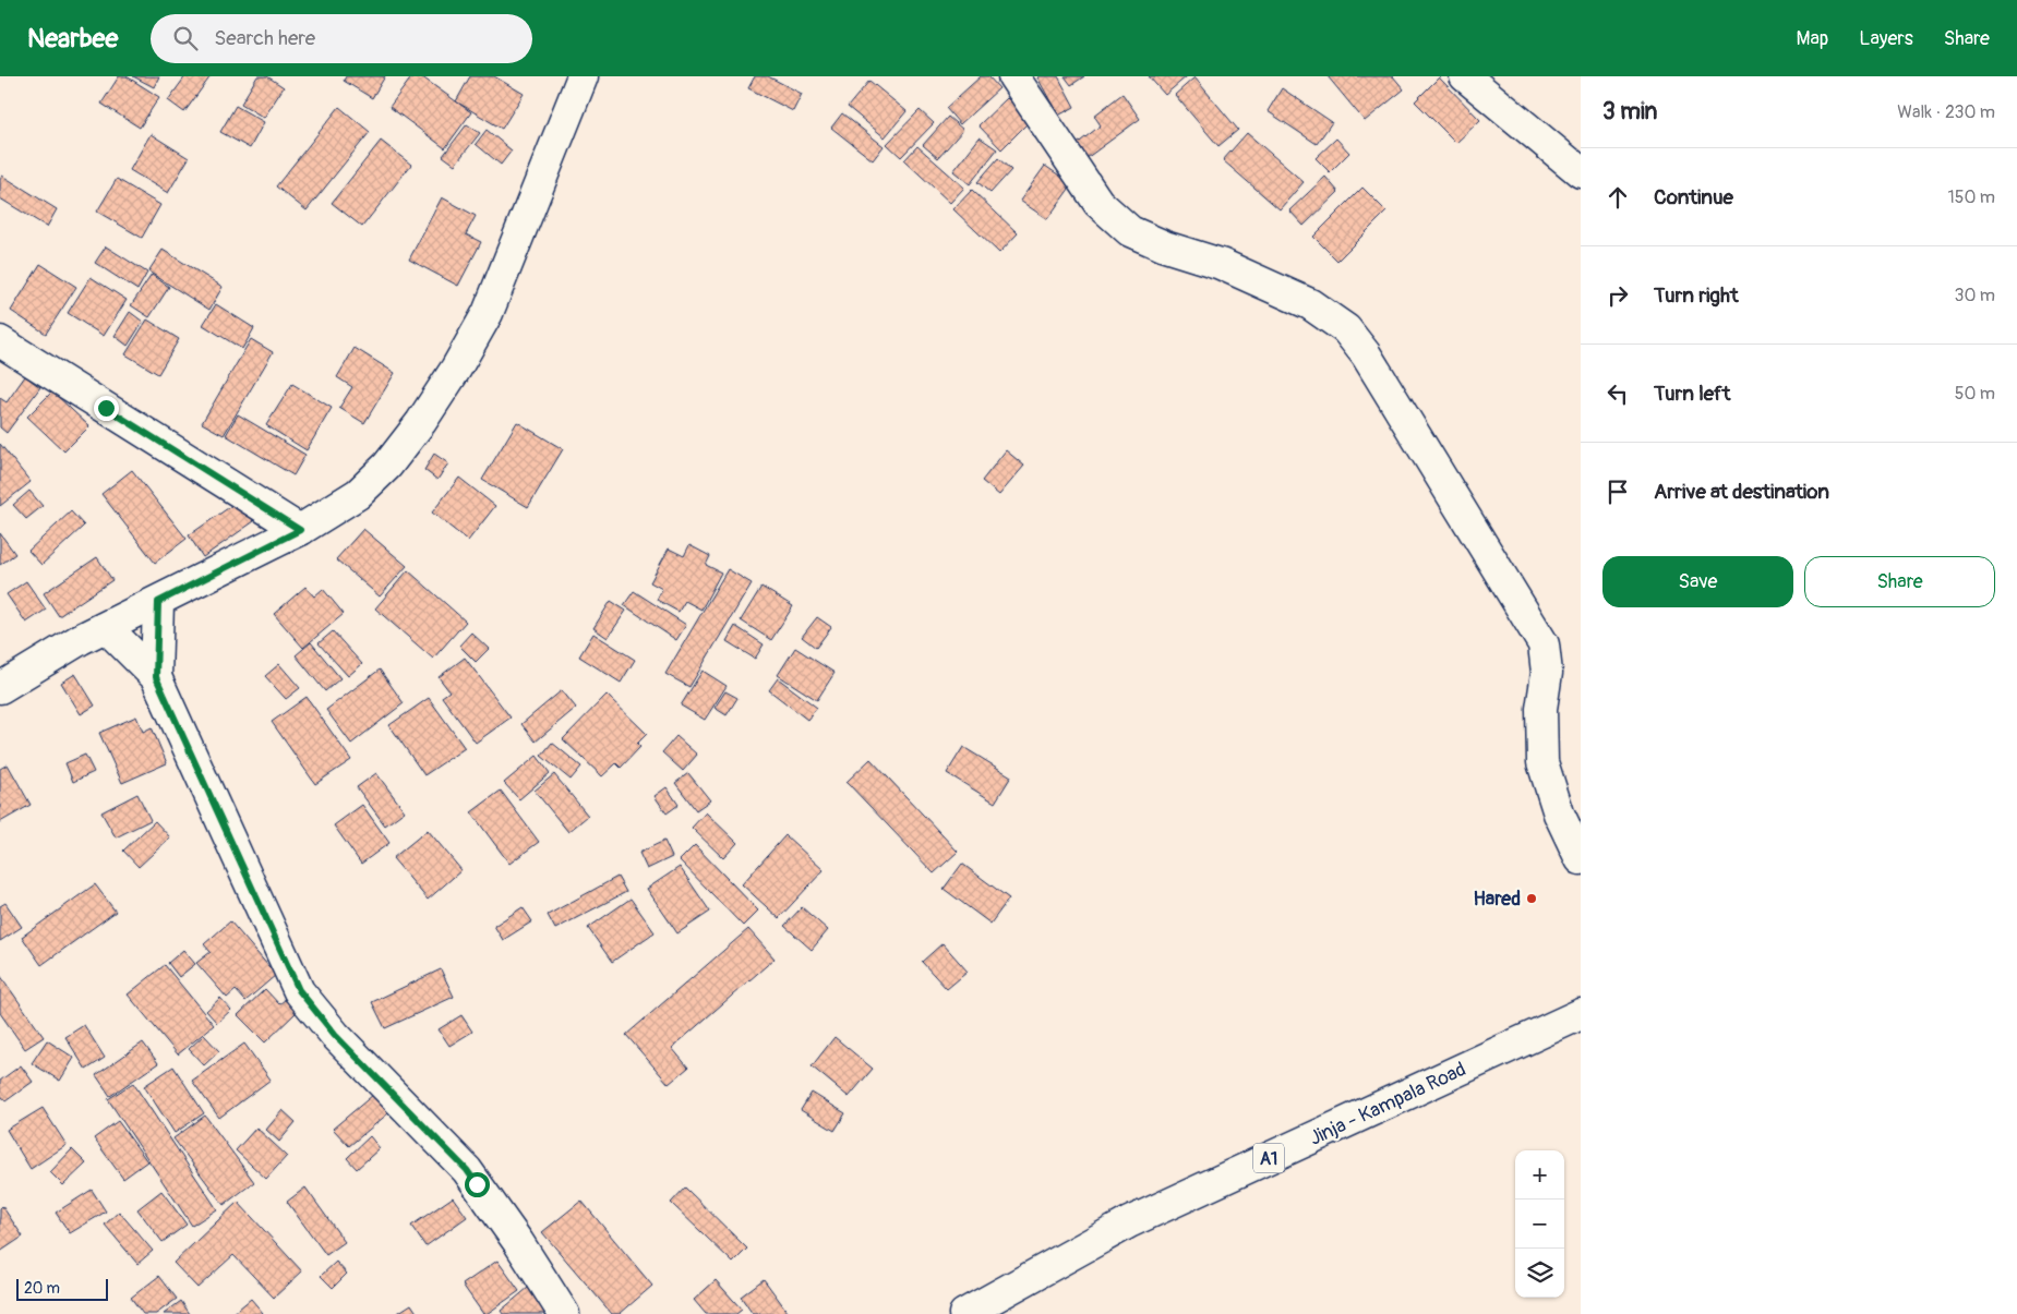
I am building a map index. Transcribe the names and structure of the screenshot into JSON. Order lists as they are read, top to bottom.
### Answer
{
  "streets": {
    "main road": ["Jinja - Kampala Road", "A1"]
  },
  "places": ["Hared"],
  "scale_bar": "20 m",
  "page": {
    "header": "Nearbee",
    "search": "Search here",
    "nav": ["Map", "Layers", "Share"],
    "heading": ["3 min", "Walk · 230 m"],
    "list": [
      ["Continue", "150 m"],
      ["Turn right", "30 m"],
      ["Turn left", "50 m"],
      "Arrive at destination"
    ],
    "buttons": ["Save", "Share"],
    "map_buttons": ["+", "−"],
    "scale": "20 m"
  }
}
